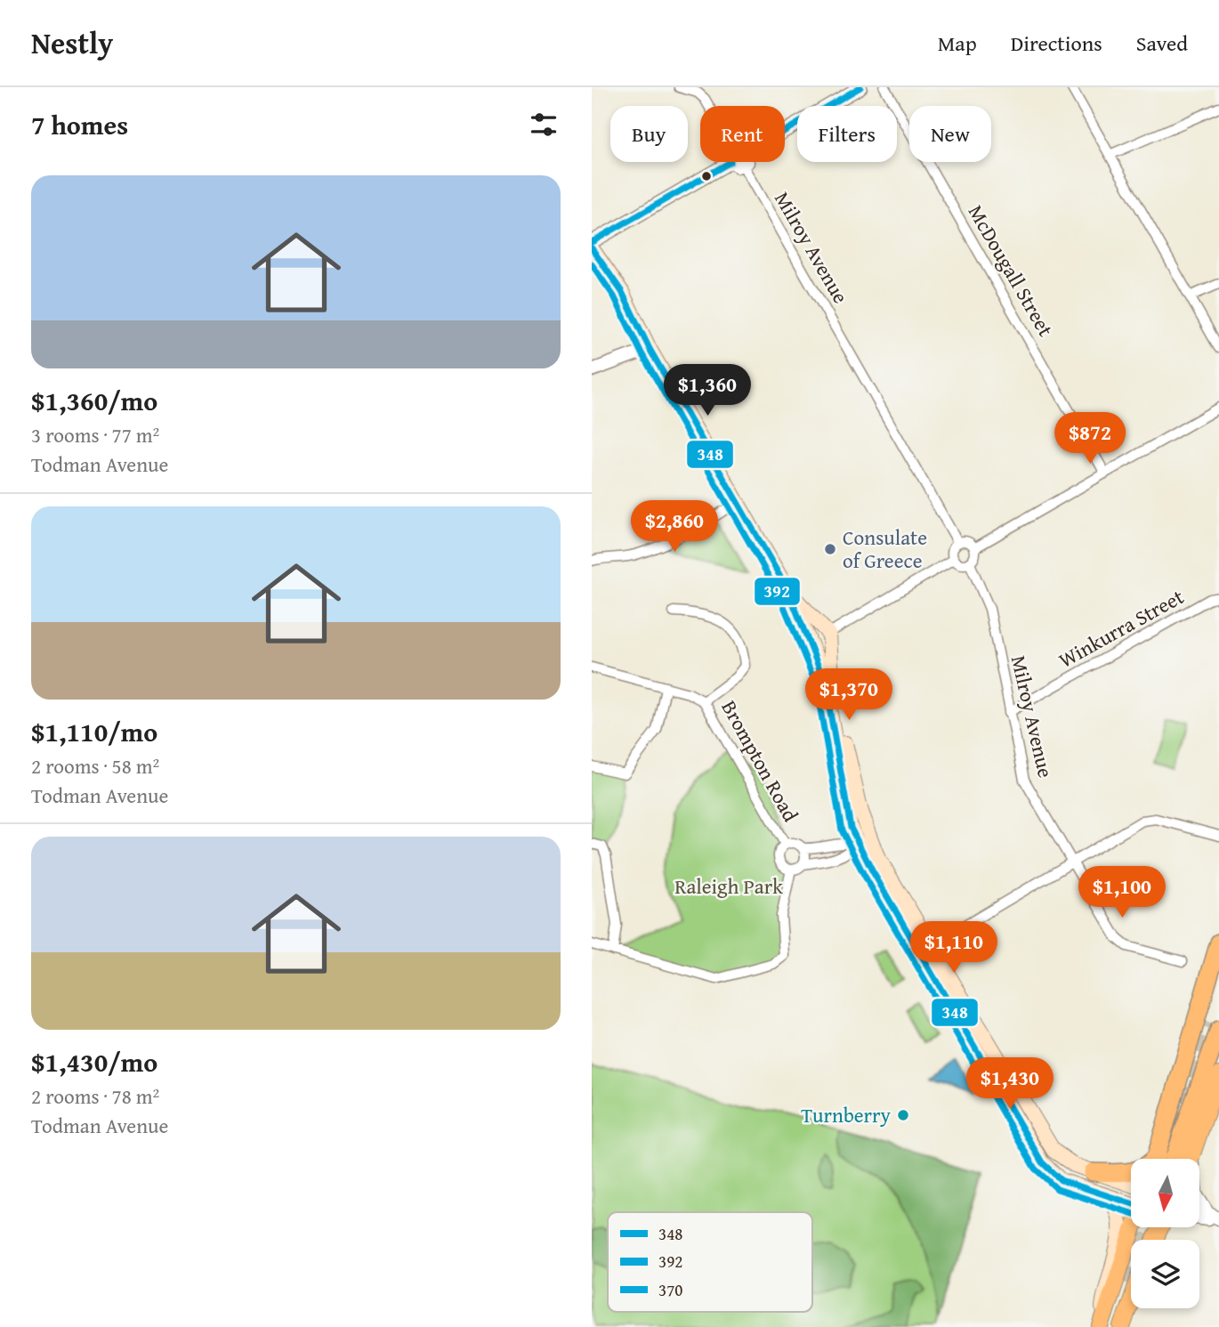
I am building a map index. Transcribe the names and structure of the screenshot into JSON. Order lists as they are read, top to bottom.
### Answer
{
  "streets": {
    "street": [
      "Milroy Avenue",
      "McDougall Street",
      "Winkurra Street",
      "Brompton Road"
    ]
  },
  "crossings": [
    ["Milroy Avenue", "Winkurra Street"]
  ],
  "parks": ["Raleigh Park"],
  "places": ["Consulate of Greece", "Turnberry"],
  "lines": ["transit line 370", "transit line 348", "transit line 392"],
  "legend": ["348", "392", "370"],
  "north": "bottom",
  "page": {
    "header": "Nestly",
    "nav": ["Map", "Directions", "Saved"],
    "heading": "7 homes",
    "chip": [
      "Buy",
      "Rent",
      "Filters",
      "New"
    ],
    "list": [
      {
        "name": "$1,360/mo",
        "note": "3 rooms · 77 m² · Todman Avenue"
      },
      {
        "name": "$1,110/mo",
        "note": "2 rooms · 58 m² · Todman Avenue"
      },
      {
        "name": "$1,430/mo",
        "note": "2 rooms · 78 m² · Todman Avenue"
      }
    ],
    "price": [
      "$1,360",
      "$872",
      "$2,860",
      "$1,370",
      "$1,100",
      "$1,110",
      "$1,430"
    ]
  }
}
